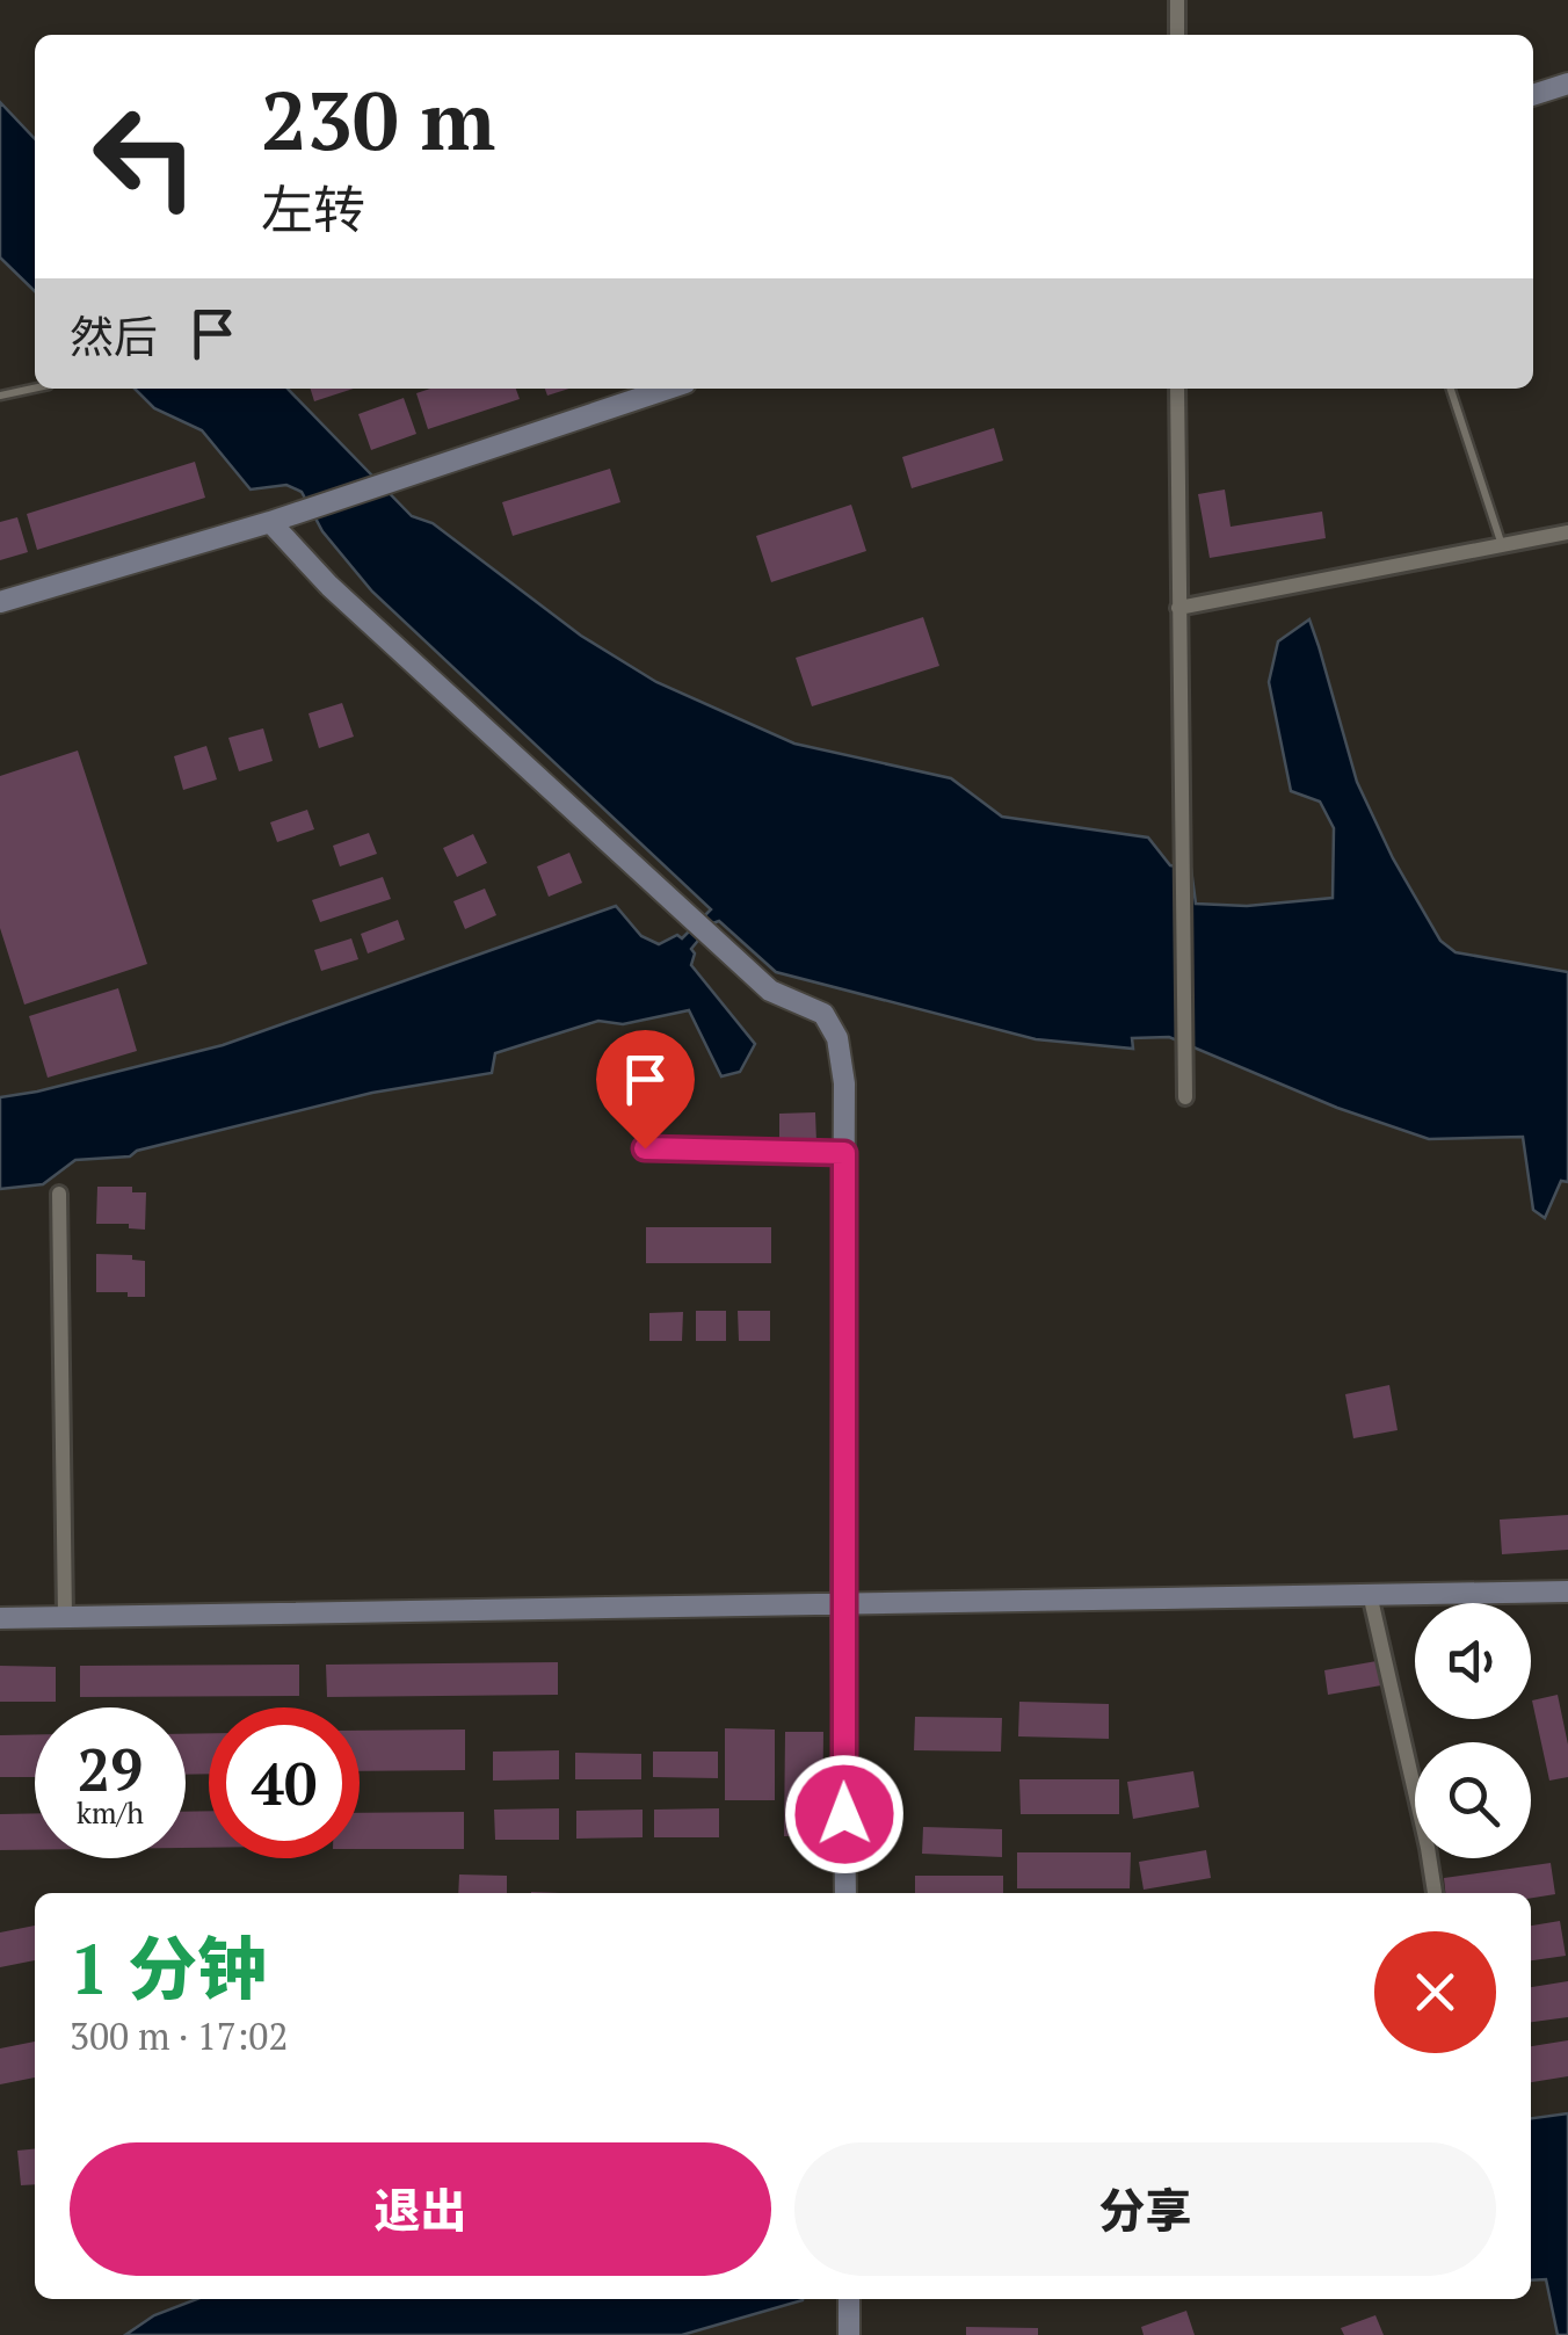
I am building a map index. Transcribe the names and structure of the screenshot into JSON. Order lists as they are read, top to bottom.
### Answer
{
  "page": {
    "turn": ["230 m", "左转"],
    "then": "然后",
    "speed": "29 km/h",
    "limit": "40",
    "heading": ["1 分钟", "300 m · 17:02"],
    "buttons": ["退出", "分享"]
  }
}
